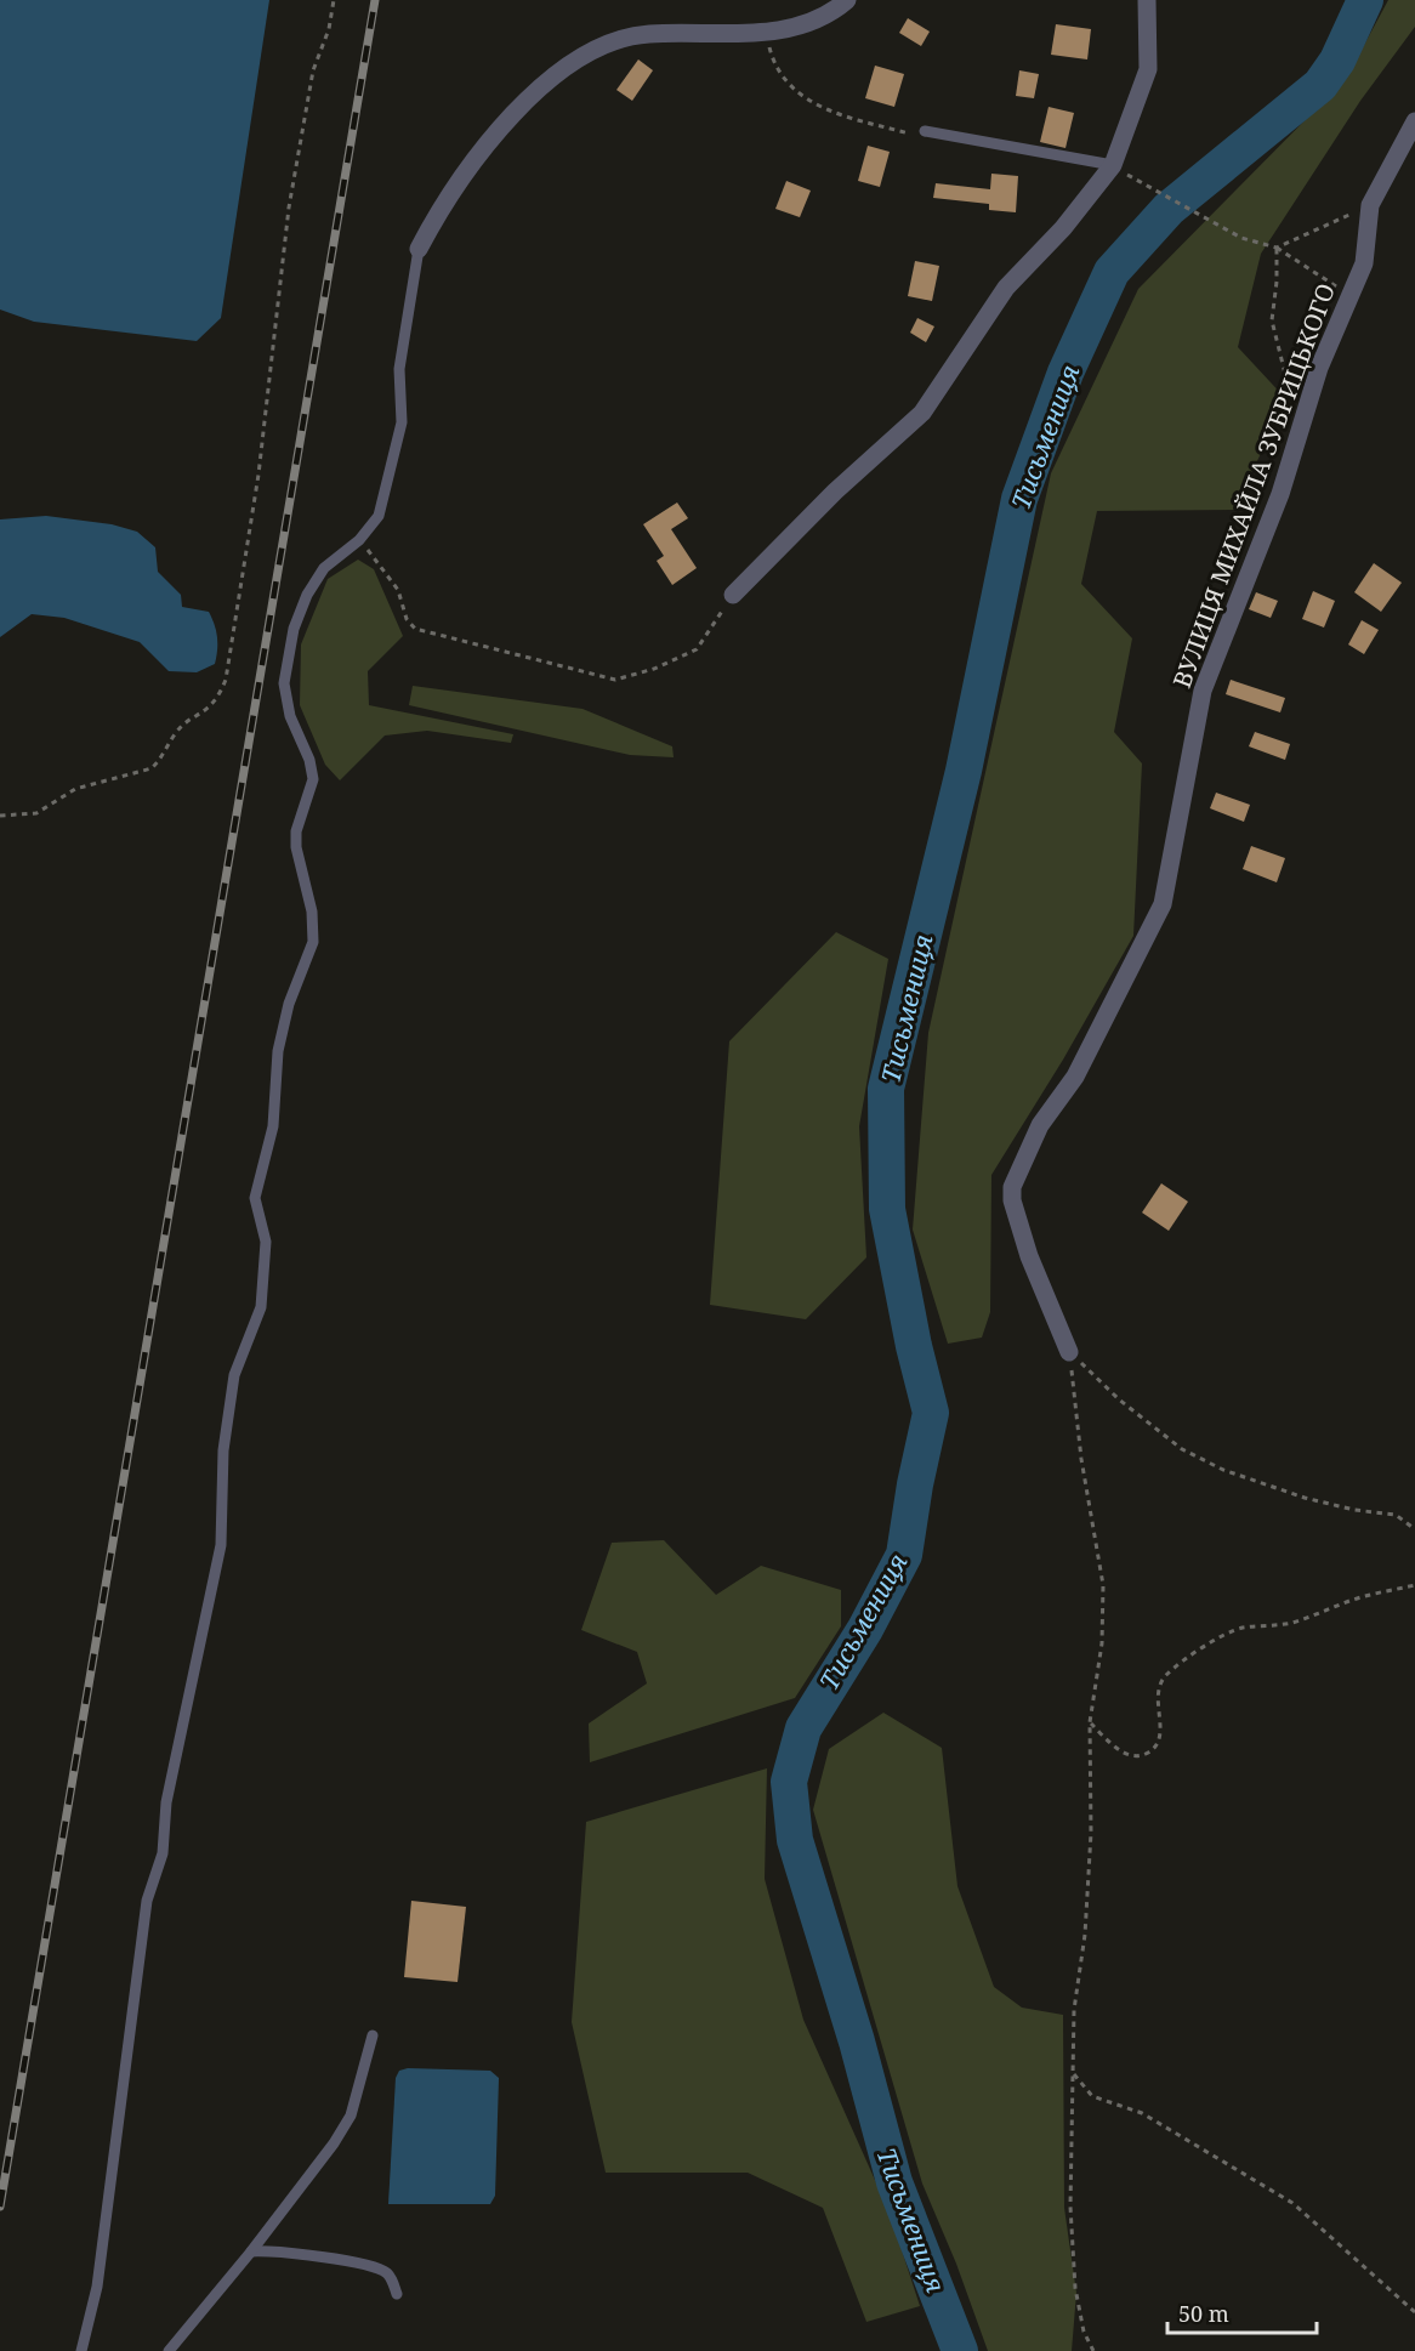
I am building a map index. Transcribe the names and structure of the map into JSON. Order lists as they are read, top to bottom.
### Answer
{
  "streets": {
    "street": ["ВУЛИЦЯ МИХАЙЛА ЗУБРИЦЬКОГО"]
  },
  "water": ["Тисьмениця"],
  "scale_bar": "50 m"
}
